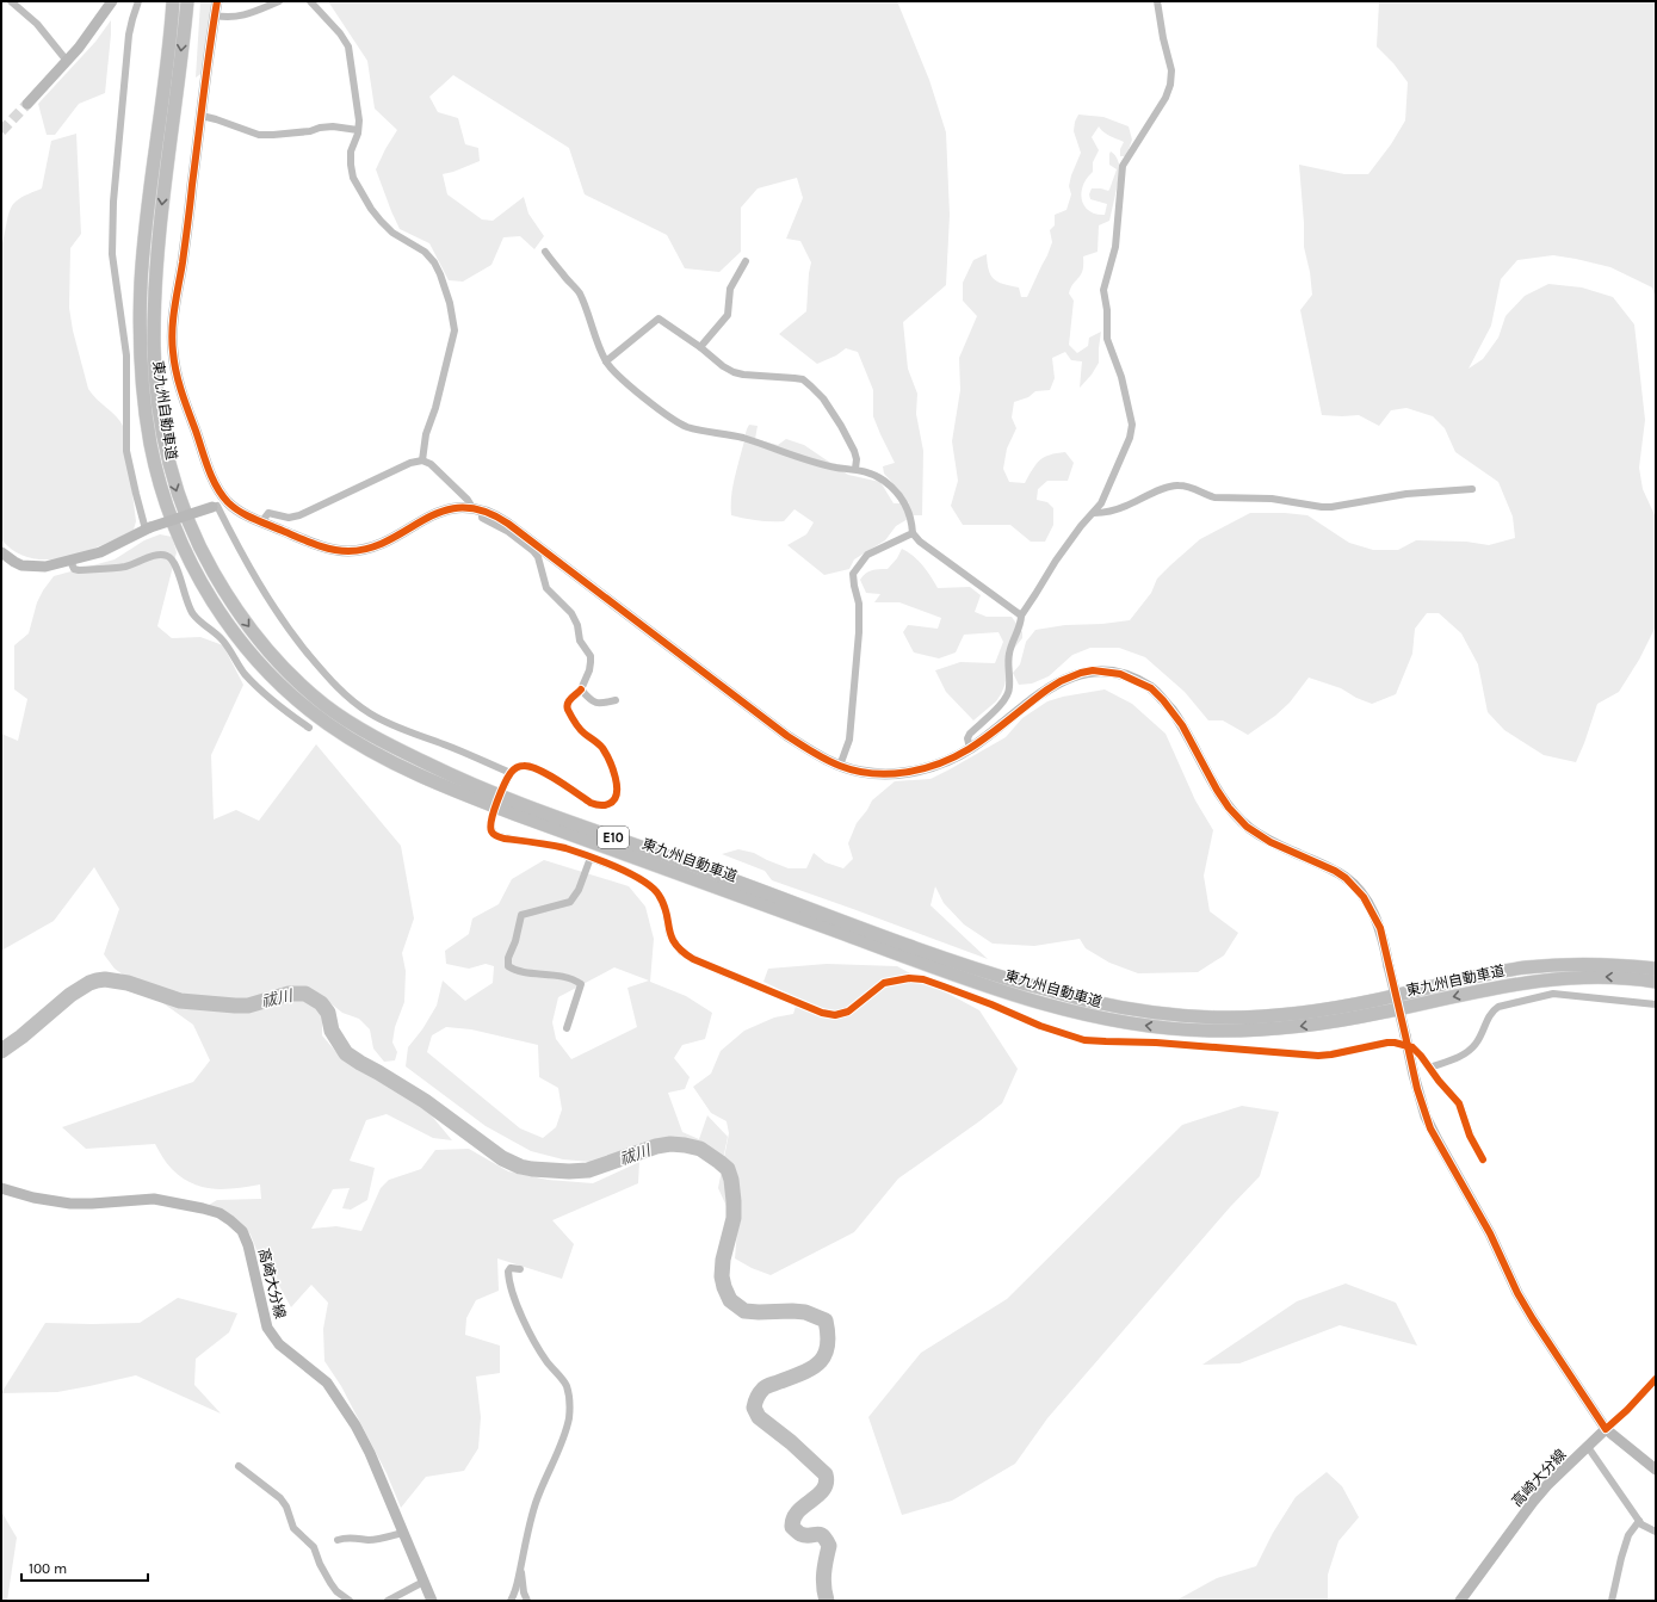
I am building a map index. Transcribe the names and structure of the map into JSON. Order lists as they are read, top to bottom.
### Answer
{
  "streets": {
    "highway": ["東九州自動車道", "E10"],
    "street": ["高崎大分線"]
  },
  "water": ["祓川"],
  "scale_bar": "100 m"
}
